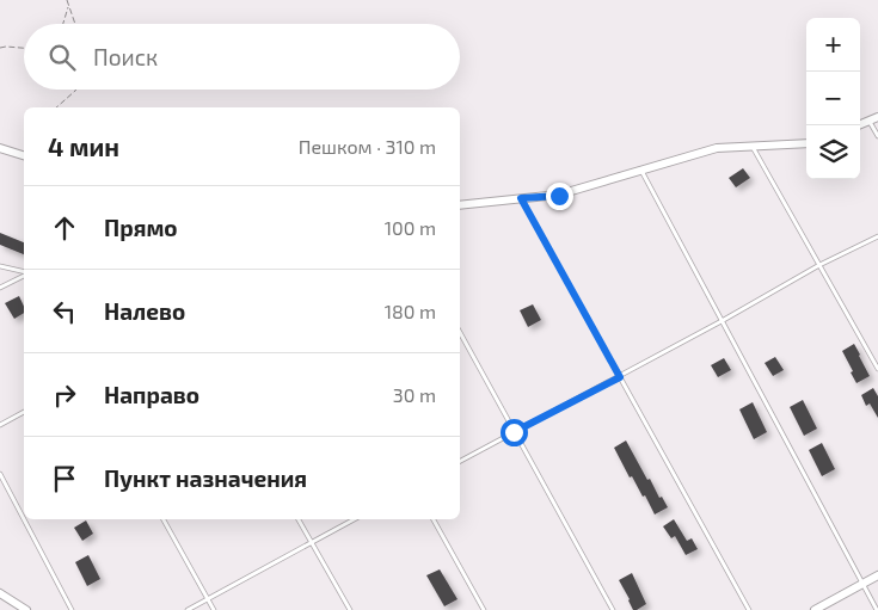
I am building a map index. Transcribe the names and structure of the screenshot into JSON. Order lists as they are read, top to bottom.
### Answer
{
  "page": {
    "map_buttons": ["+", "−"],
    "search": "Поиск",
    "heading": ["4 мин", "Пешком · 310 m"],
    "list": [
      ["Прямо", "100 m"],
      ["Налево", "180 m"],
      ["Направо", "30 m"],
      "Пункт назначения"
    ]
  }
}
